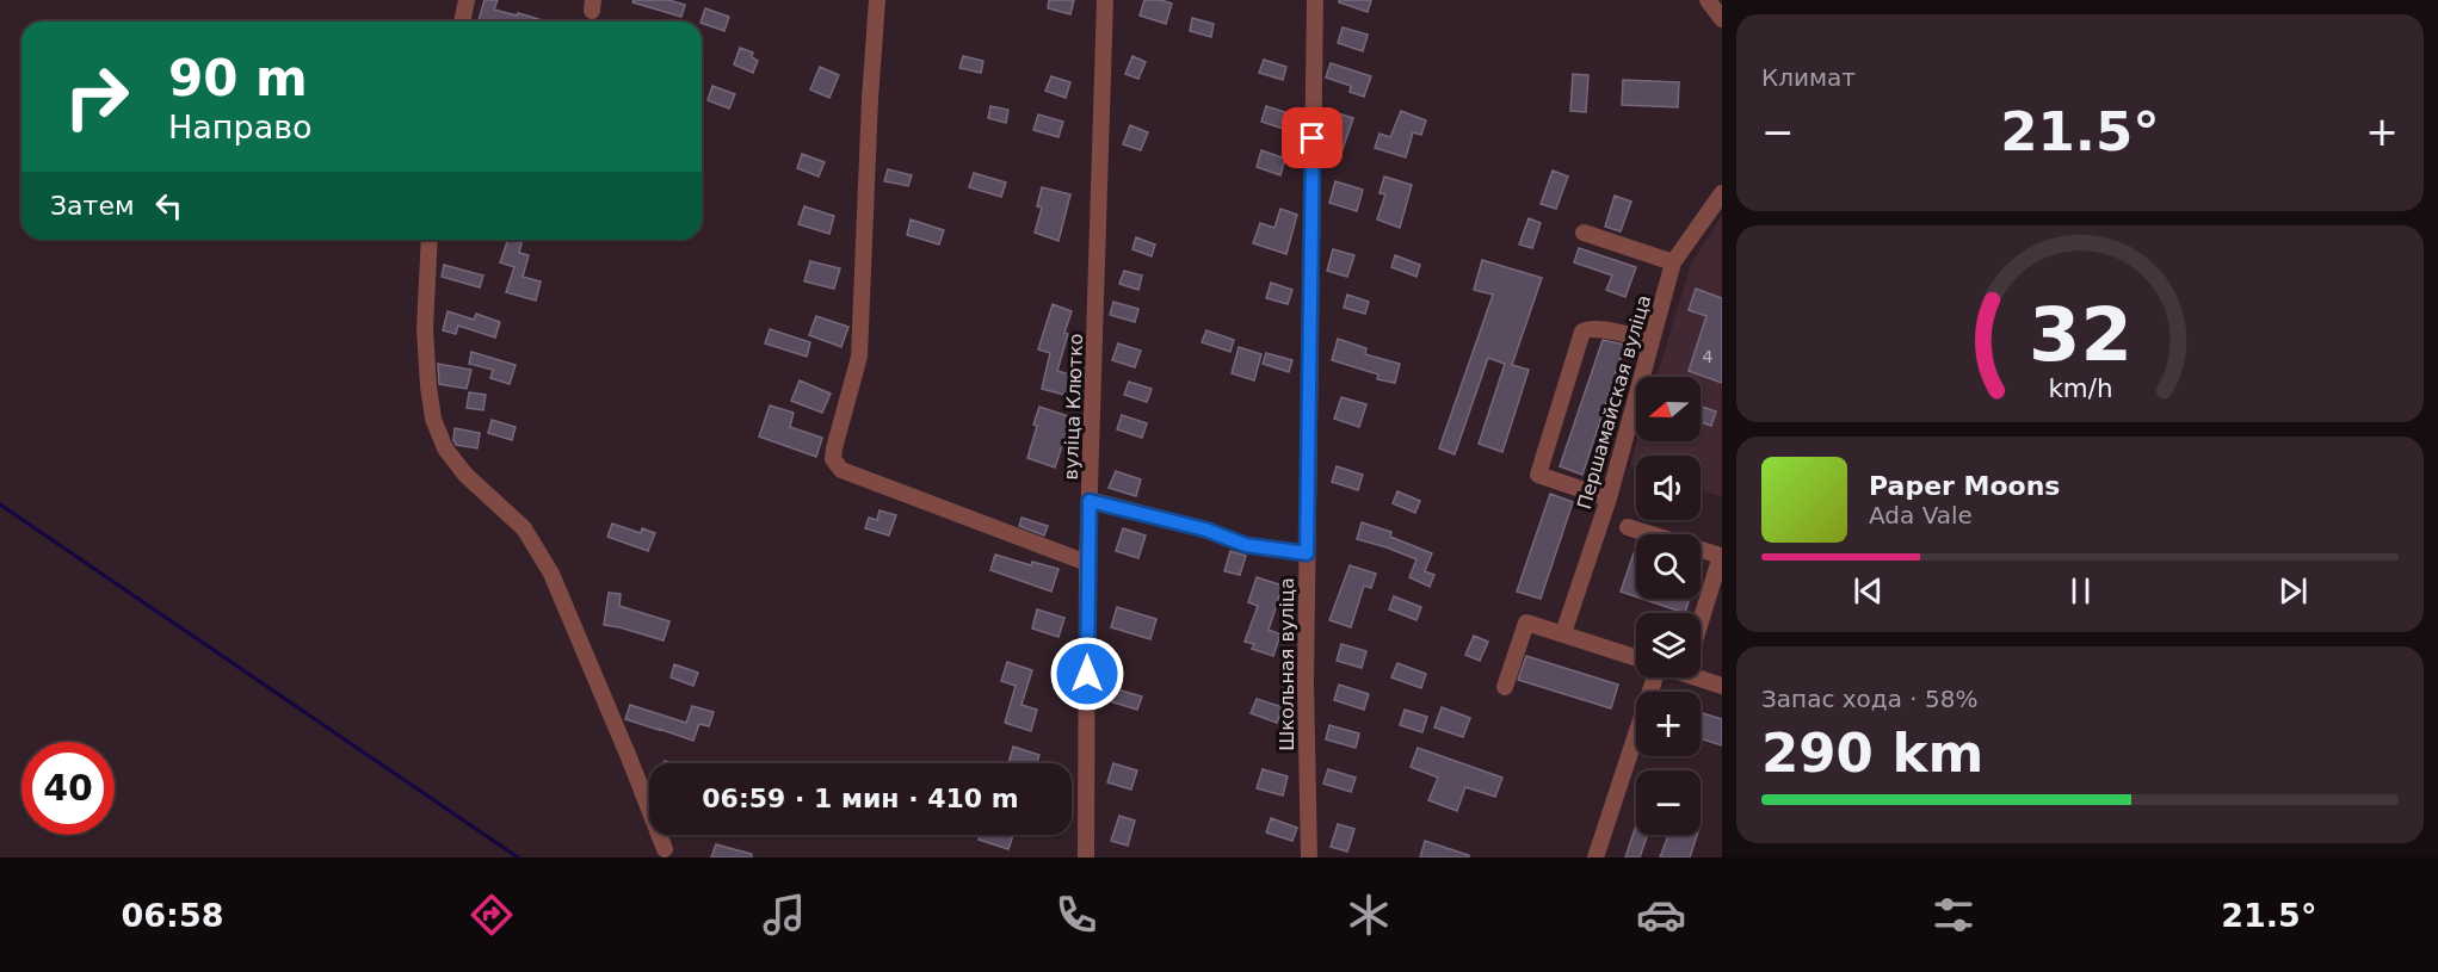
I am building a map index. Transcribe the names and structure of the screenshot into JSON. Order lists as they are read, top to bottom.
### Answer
{
  "streets": {
    "street": ["Першамайская вуліца", "вуліца Клютко", "Школьная вуліца"]
  },
  "house_numbers": ["4"],
  "north": "left",
  "page": {
    "tile": [
      "Климат",
      ["Запас хода · 58%", "290 km"]
    ],
    "turn": ["90 m", "Направо"],
    "heat": ["−", "21.5°", "+"],
    "then": "Затем",
    "map_buttons": ["+", "−"],
    "song": ["Paper Moons", "Ada Vale"],
    "limit": "40",
    "trip": "06:59 · 1 мин · 410 m",
    "tabs": ["06:58", "21.5°"],
    "gauge": ["32", "km/h"]
  }
}
